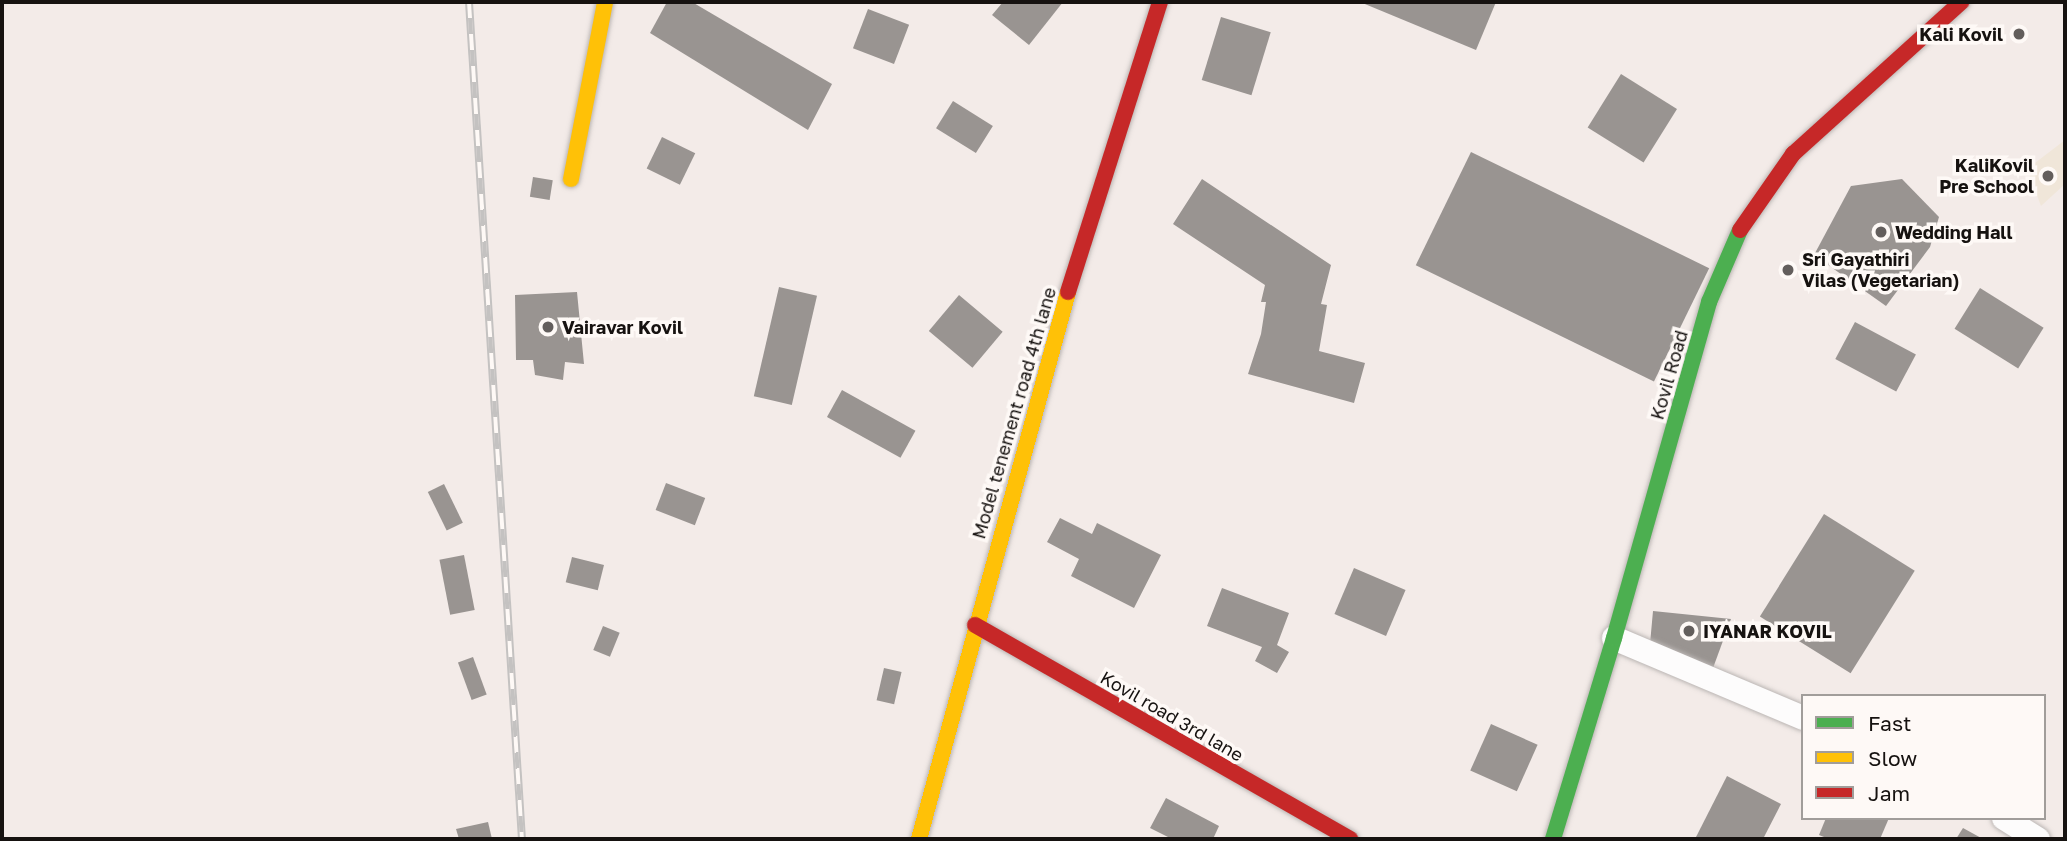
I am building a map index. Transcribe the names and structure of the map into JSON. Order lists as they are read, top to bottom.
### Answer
{
  "streets": {
    "street": ["Kovil Road", "Model tenement road 4th lane", "Kovil road 3rd lane"]
  },
  "crossings": [
    ["Model tenement road 4th lane", "Kovil road 3rd lane"]
  ],
  "places": [
    "Kali Kovil",
    "KaliKovil Pre School",
    "Wedding Hall",
    "Sri Gayathiri Vilas (Vegetarian)",
    "Vairavar Kovil",
    "IYANAR KOVIL"
  ],
  "legend": ["Fast", "Slow", "Jam"]
}
